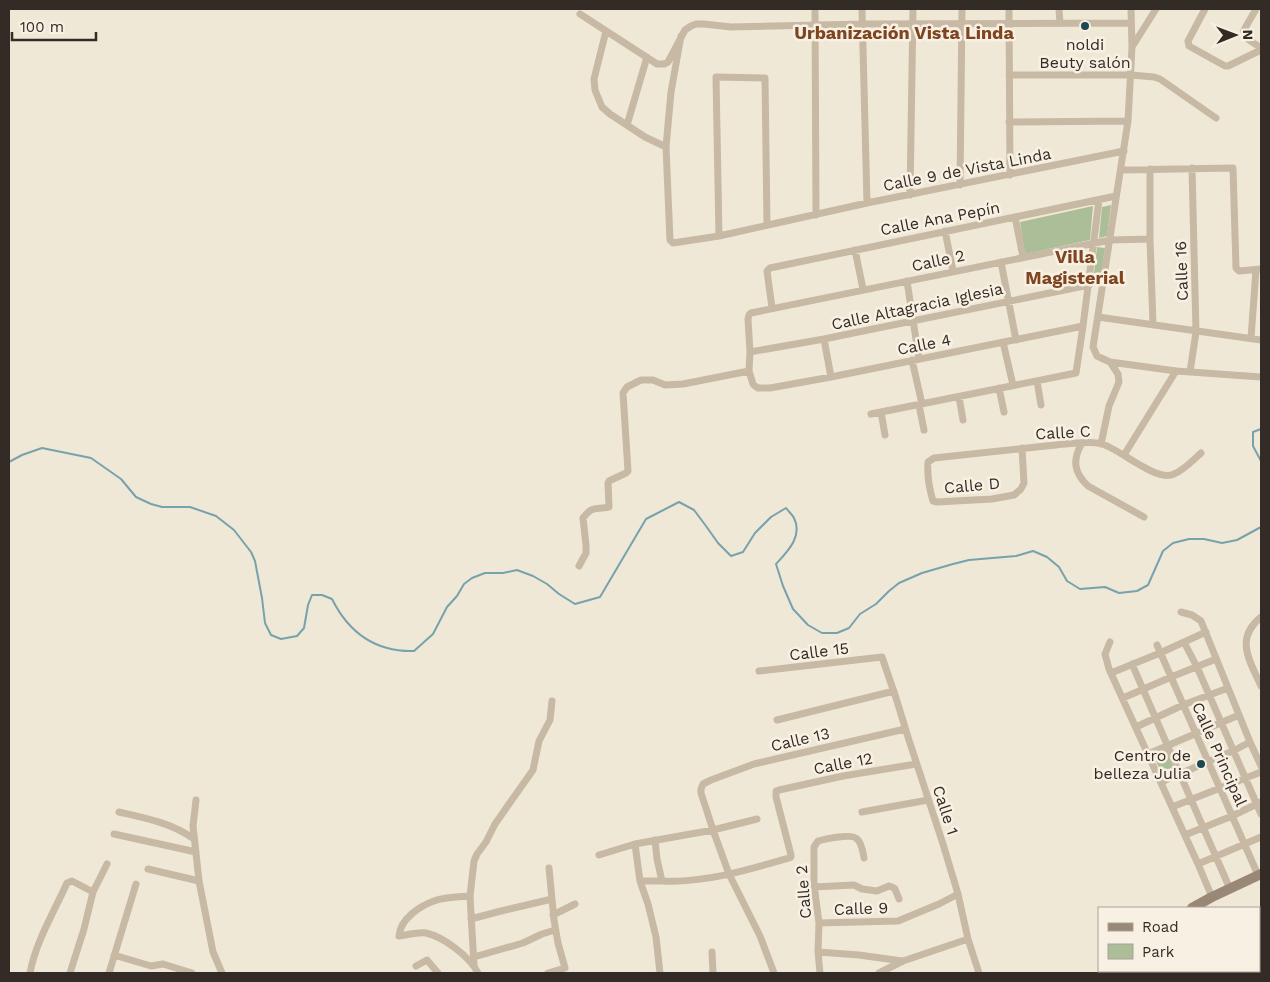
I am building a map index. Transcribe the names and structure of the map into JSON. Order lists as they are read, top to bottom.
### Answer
{
  "streets": {
    "street": [
      "Calle 9 de Vista Linda",
      "Calle Ana Pepín",
      "Calle 2",
      "Calle 16",
      "Calle Altagracia Iglesia",
      "Calle 4",
      "Calle C",
      "Calle D",
      "Calle 15",
      "Calle 13",
      "Calle Principal",
      "Calle 12",
      "Calle 1",
      "Calle 9"
    ]
  },
  "crossings": [
    ["Calle Ana Pepín", "Calle 2"],
    ["Calle 2", "Calle Altagracia Iglesia"],
    ["Calle 2", "Calle 9"],
    ["Calle C", "Calle D"],
    ["Calle 15", "Calle 1"],
    ["Calle 13", "Calle 1"],
    ["Calle 12", "Calle 1"],
    ["Calle 1", "Calle 9"]
  ],
  "districts": ["Urbanización Vista Linda", "Villa Magisterial"],
  "places": ["noldi Beuty salón", "Centro de belleza Julia"],
  "legend": ["Road", "Park"],
  "scale_bar": "100 m",
  "north": "right"
}
